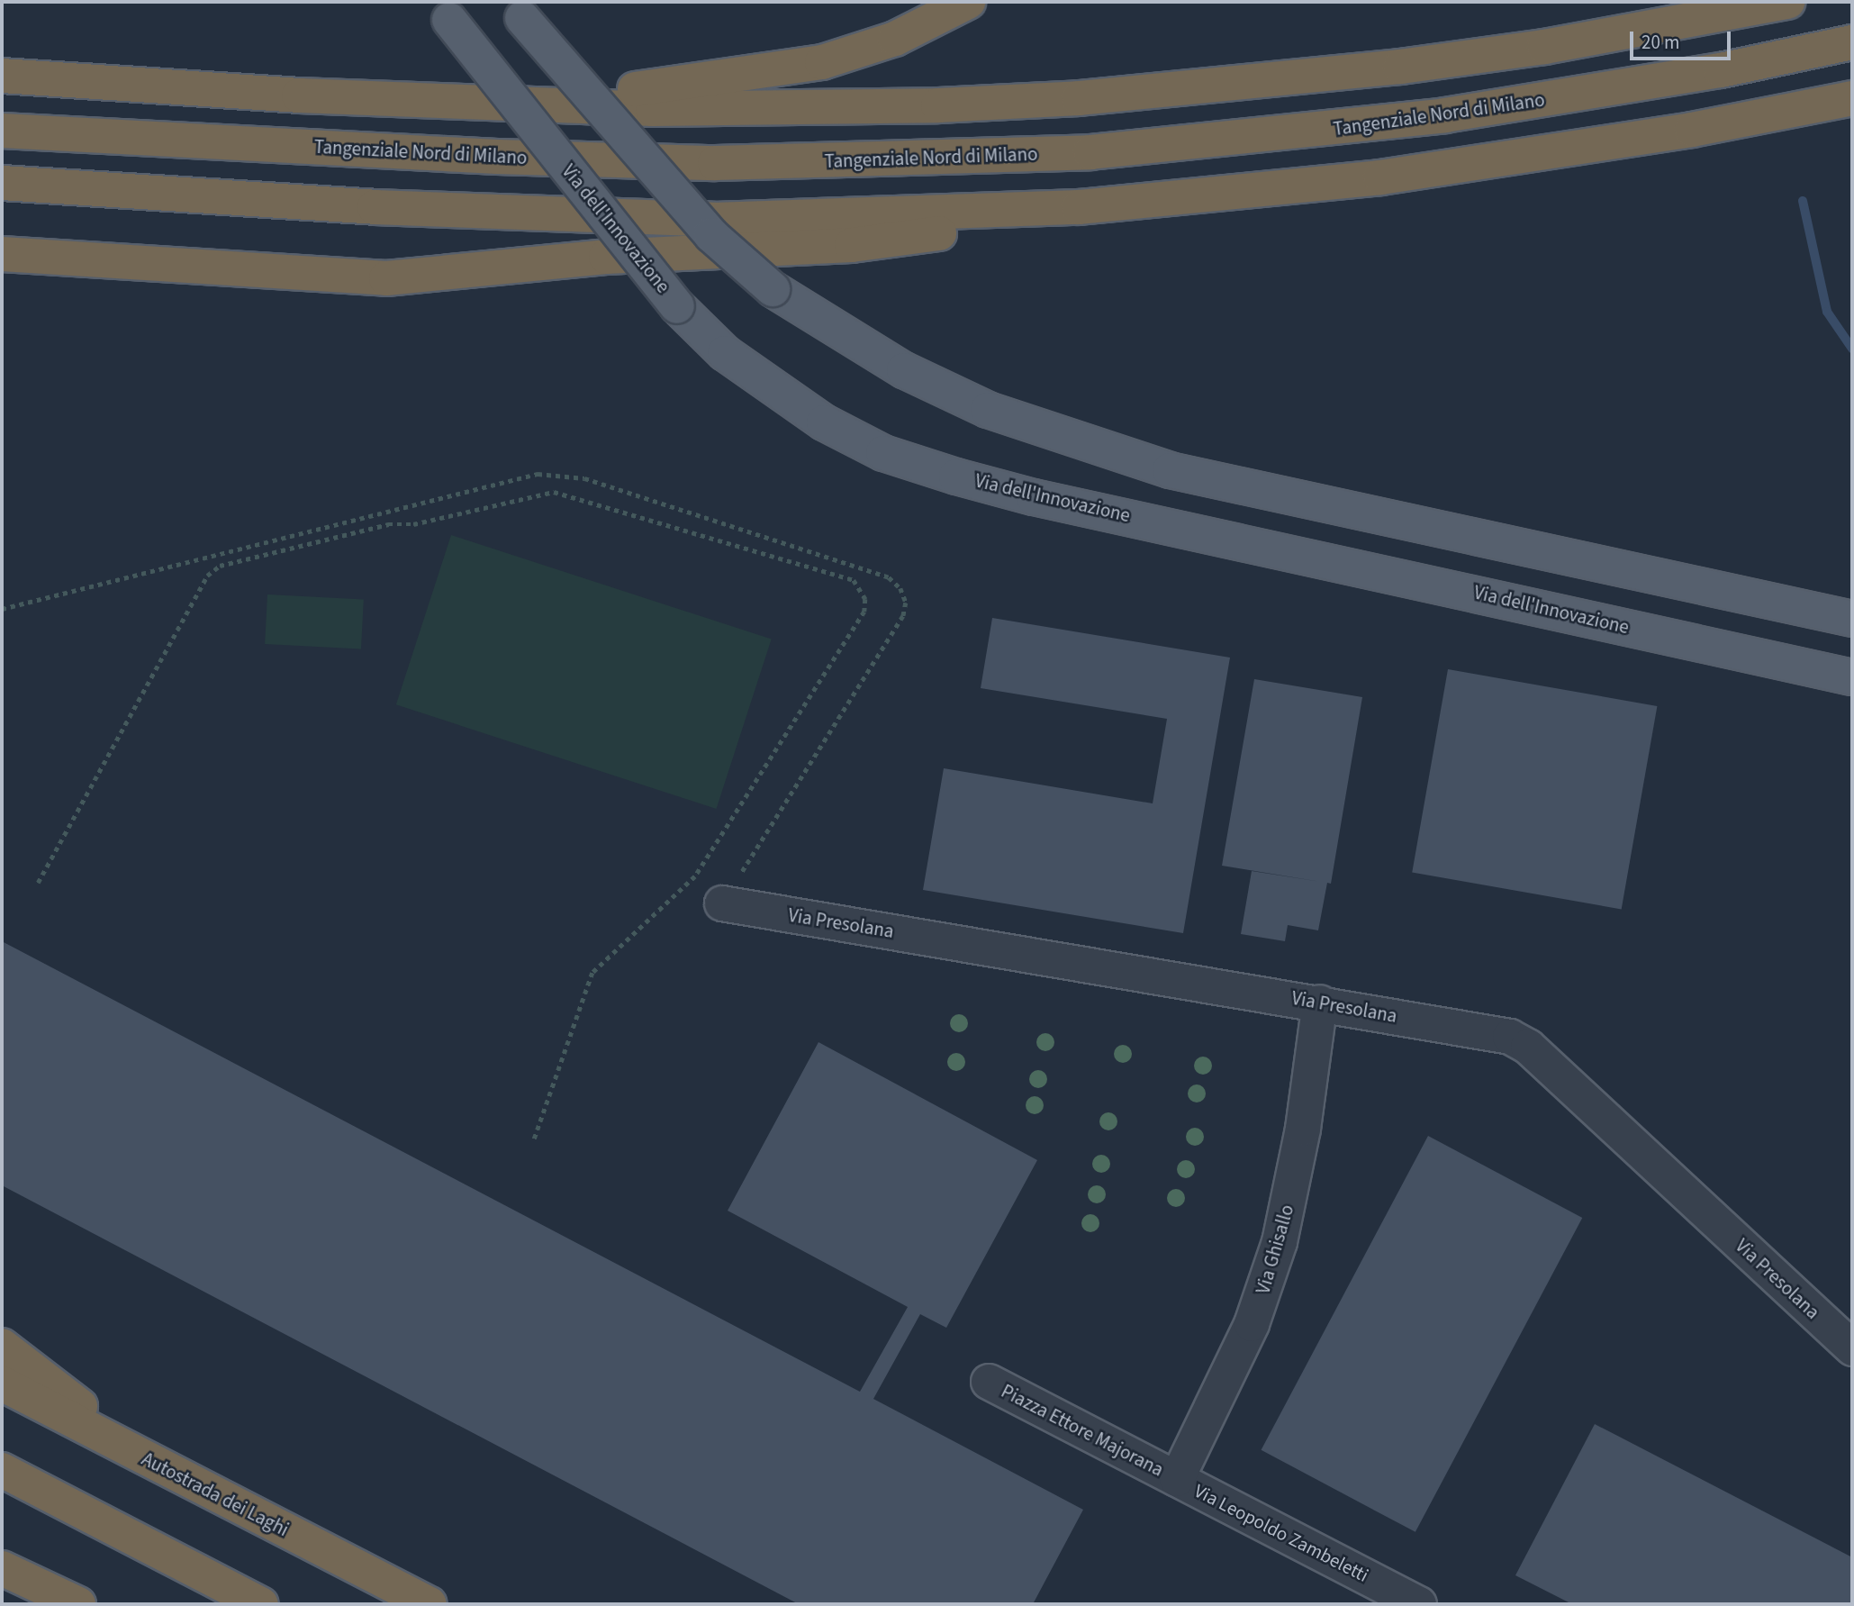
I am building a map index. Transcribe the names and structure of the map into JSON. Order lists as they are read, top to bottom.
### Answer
{
  "streets": {
    "highway": ["Tangenziale Nord di Milano", "Autostrada dei Laghi"],
    "main road": ["Via dell'Innovazione"],
    "street": [
      "Via Presolana",
      "Via Ghisallo",
      "Piazza Ettore Majorana",
      "Via Leopoldo Zambeletti"
    ]
  },
  "crossings": [
    ["Via Presolana", "Via Ghisallo"],
    ["Via Ghisallo", "Piazza Ettore Majorana"],
    ["Via Ghisallo", "Via Leopoldo Zambeletti"],
    ["Piazza Ettore Majorana", "Via Leopoldo Zambeletti"]
  ],
  "scale_bar": "20 m"
}
